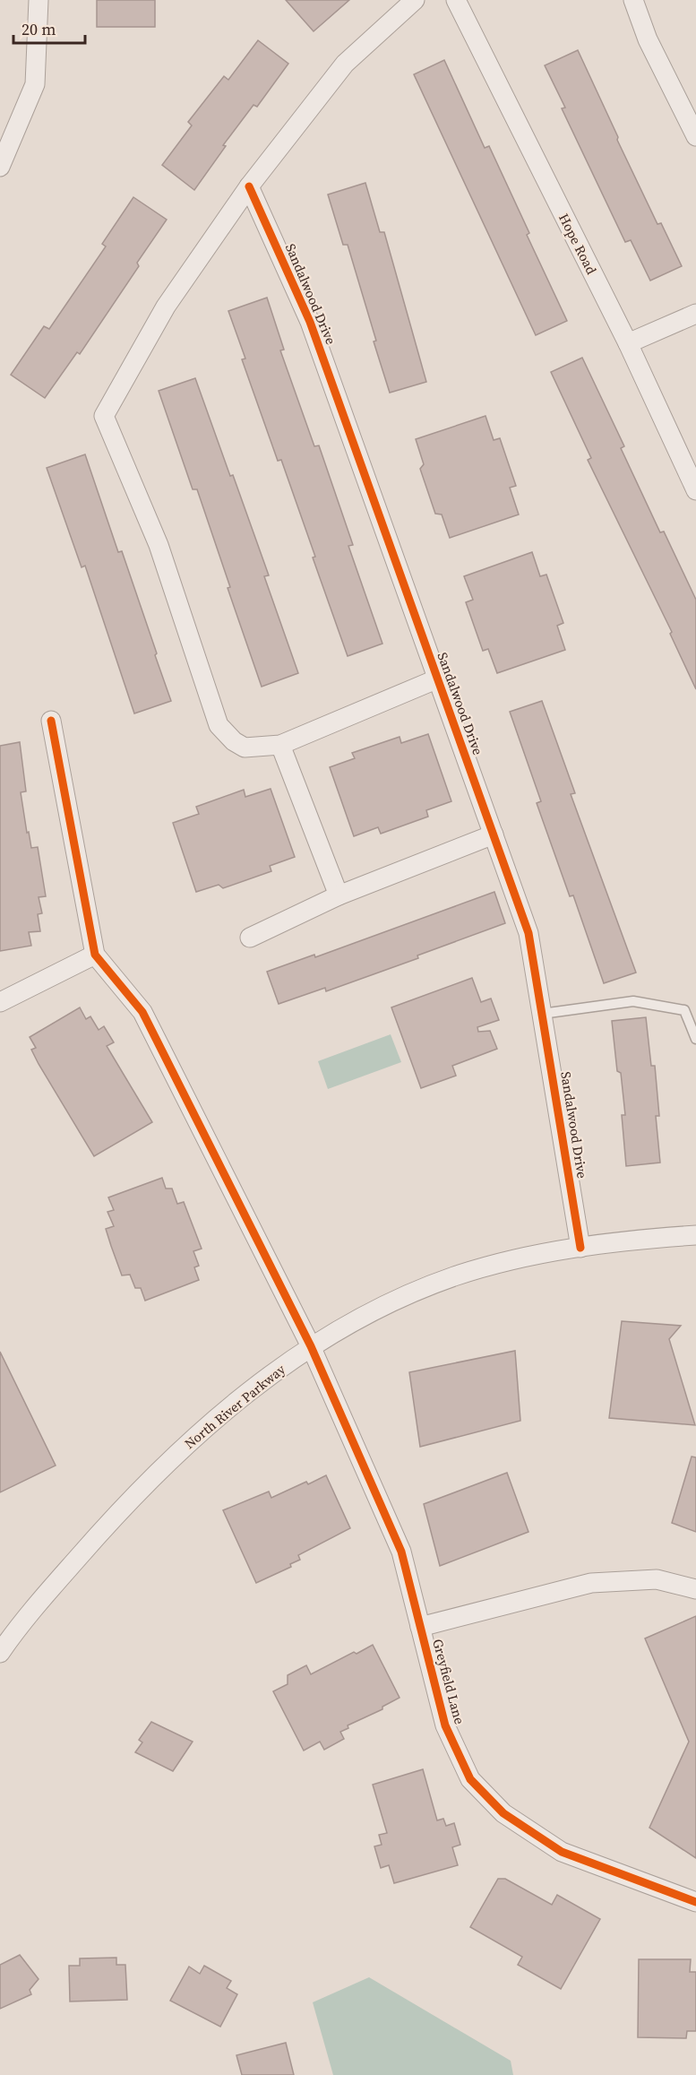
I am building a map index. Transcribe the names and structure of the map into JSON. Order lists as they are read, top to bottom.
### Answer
{
  "streets": {
    "street": [
      "Hope Road",
      "Sandalwood Drive",
      "North River Parkway",
      "Greyfield Lane"
    ]
  },
  "crossings": [
    ["Sandalwood Drive", "North River Parkway"],
    ["North River Parkway", "Greyfield Lane"]
  ],
  "scale_bar": "20 m"
}
